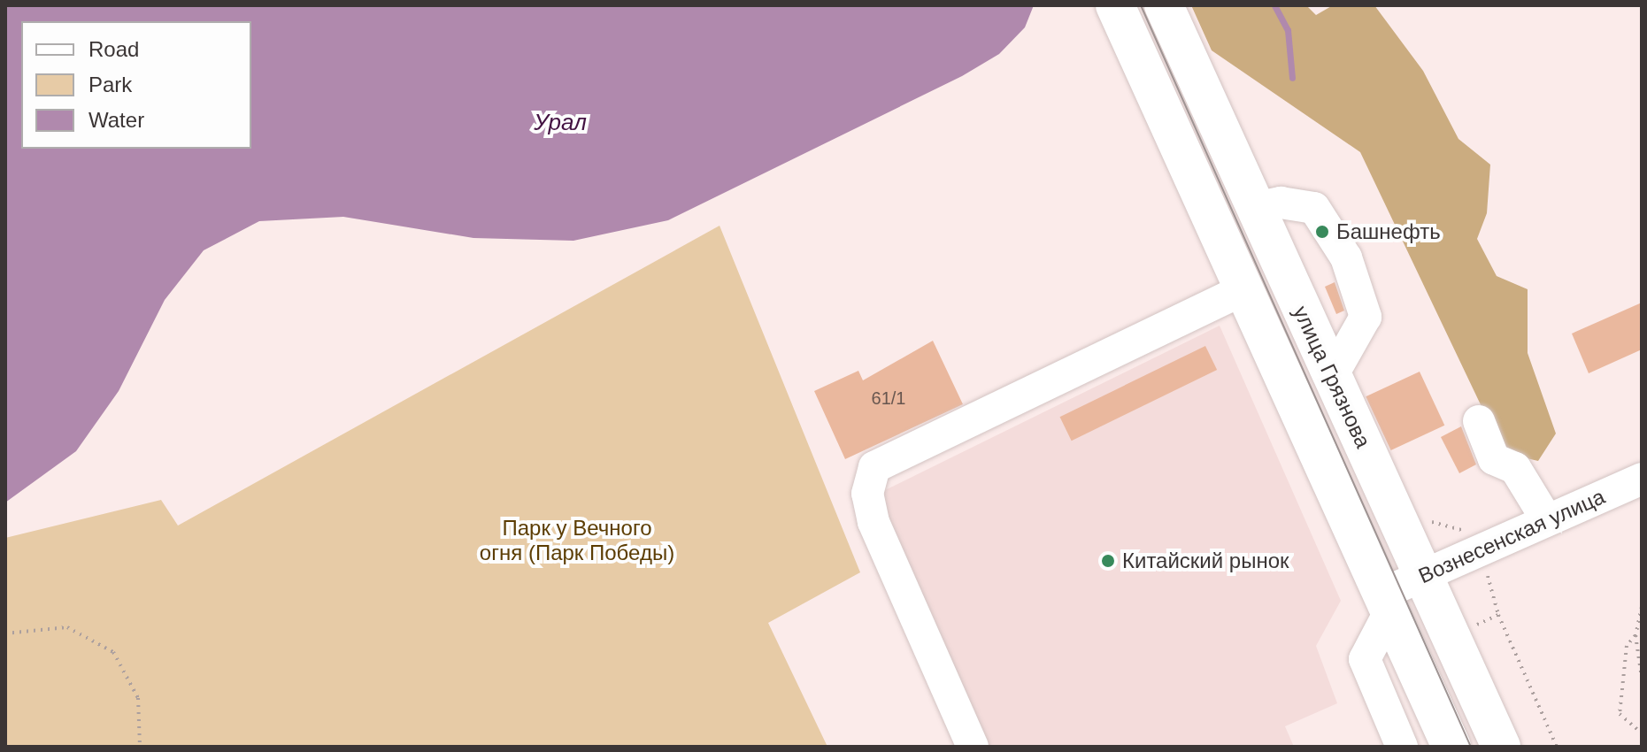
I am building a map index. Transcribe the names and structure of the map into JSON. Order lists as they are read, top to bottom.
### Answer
{
  "streets": {
    "main road": ["улица Грязнова"],
    "street": ["Вознесенская улица"]
  },
  "crossings": [
    ["улица Грязнова", "Вознесенская улица"]
  ],
  "water": ["Урал"],
  "parks": ["Парк у Вечного огня (Парк Победы)"],
  "places": ["Башнефть", "Китайский рынок"],
  "house_numbers": ["61/1"],
  "legend": ["Road", "Park", "Water"]
}
